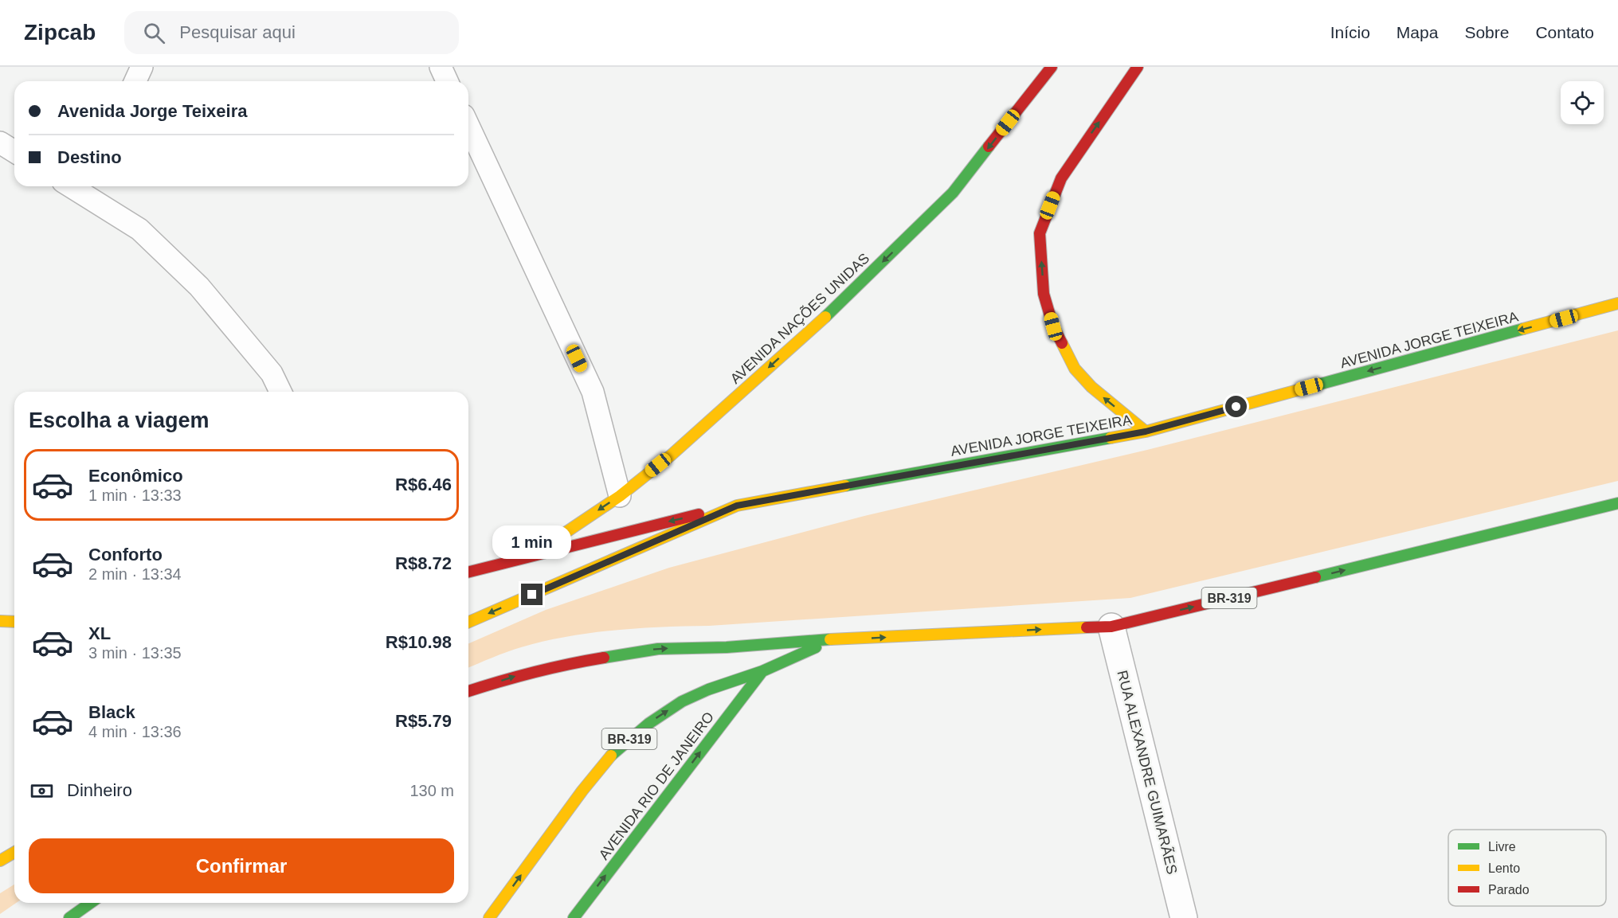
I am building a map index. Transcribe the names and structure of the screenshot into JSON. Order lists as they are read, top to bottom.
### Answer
{
  "streets": {
    "main road": [
      "AVENIDA NAÇÕES UNIDAS",
      "AVENIDA JORGE TEIXEIRA",
      "BR-319",
      "AVENIDA RIO DE JANEIRO"
    ],
    "street": ["RUA ALEXANDRE GUIMARÃES"]
  },
  "crossings": [
    ["AVENIDA NAÇÕES UNIDAS", "AVENIDA JORGE TEIXEIRA"],
    ["BR-319", "RUA ALEXANDRE GUIMARÃES"],
    ["BR-319", "AVENIDA RIO DE JANEIRO"]
  ],
  "one_way": ["AVENIDA NAÇÕES UNIDAS"],
  "legend": ["Livre", "Lento", "Parado"],
  "page": {
    "header": "Zipcab",
    "search": "Pesquisar aqui",
    "nav": [
      "Início",
      "Mapa",
      "Sobre",
      "Contato"
    ],
    "banner": ["Avenida Jorge Teixeira", "Destino"],
    "heading": "Escolha a viagem",
    "list": [
      {
        "name": "Econômico",
        "note": "1 min · 13:33",
        "value": "R$6.46"
      },
      {
        "name": "Conforto",
        "note": "2 min · 13:34",
        "value": "R$8.72"
      },
      {
        "name": "XL",
        "note": "3 min · 13:35",
        "value": "R$10.98"
      },
      {
        "name": "Black",
        "note": "4 min · 13:36",
        "value": "R$5.79"
      }
    ],
    "bubble": "1 min",
    "pay": ["Dinheiro", "130 m"],
    "buttons": "Confirmar"
  }
}
